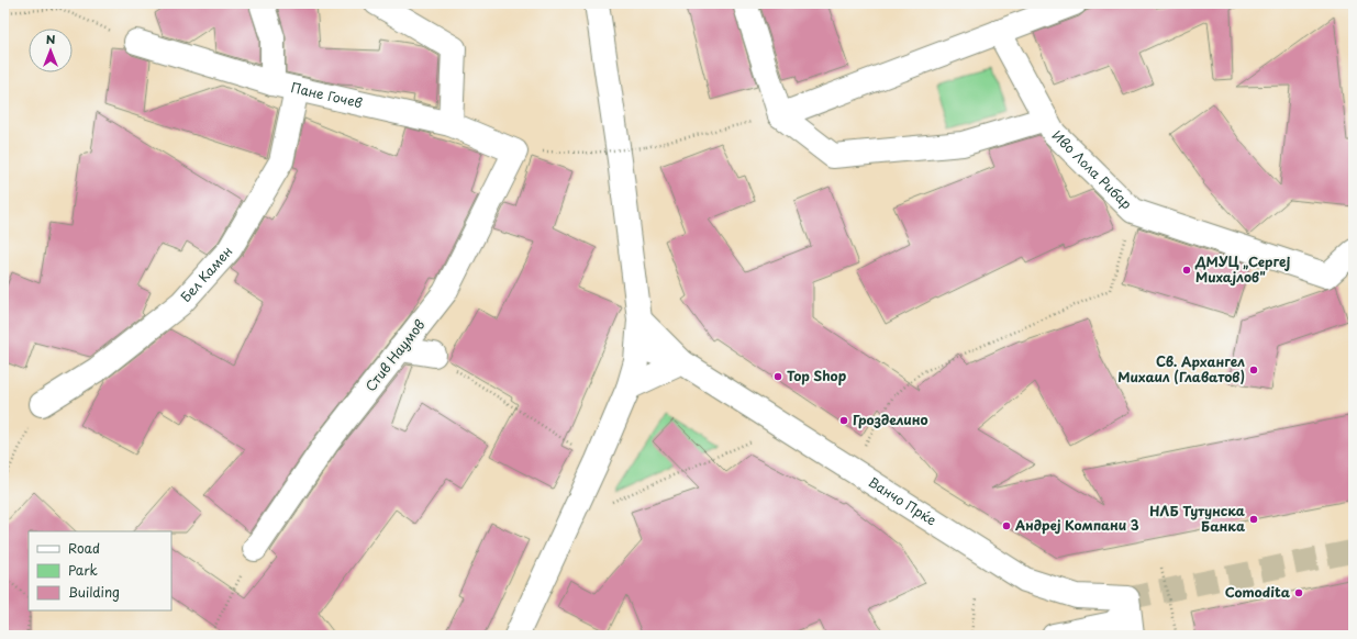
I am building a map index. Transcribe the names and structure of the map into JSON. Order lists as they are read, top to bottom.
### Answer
{
  "streets": {
    "street": [
      "Пане Гочев",
      "Иво Лола Рибар",
      "Бел Камен",
      "Стив Наумов",
      "Ванчо Прќе"
    ]
  },
  "crossings": [
    ["Пане Гочев", "Бел Камен"],
    ["Пане Гочев", "Стив Наумов"]
  ],
  "places": [
    "ДМУЦ „Сергеј Михајлов\"",
    "Св. Архангел Михаил (Главатов)",
    "Top Shop",
    "Грозделино",
    "НЛБ Тутунска Банка",
    "Андреј Компани 3",
    "Comodita"
  ],
  "legend": ["Road", "Park", "Building"],
  "north": "top"
}
